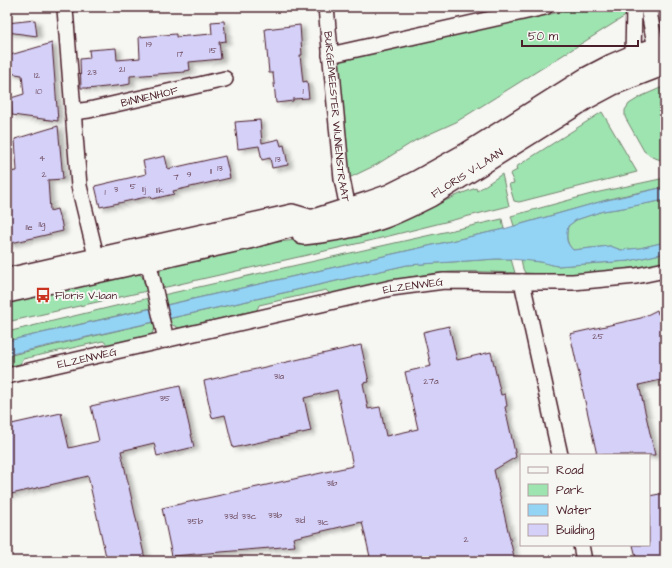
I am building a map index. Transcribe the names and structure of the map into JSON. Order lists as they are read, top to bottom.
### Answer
{
  "streets": {
    "street": [
      "BINNENHOF",
      "BURGEMEESTER WIJNENSTRAAT",
      "FLORIS V-LAAN",
      "ELZENWEG"
    ]
  },
  "crossings": [
    ["BURGEMEESTER WIJNENSTRAAT", "FLORIS V-LAAN"]
  ],
  "places": {
    "bus stop": ["Floris V-laan"]
  },
  "house_numbers": [
    "19",
    "15",
    "17",
    "21",
    "23",
    "12",
    "10",
    "1",
    "4",
    "13",
    "13",
    "11",
    "2",
    "9",
    "7",
    "5",
    "3",
    "11j",
    "11k",
    "1",
    "11g",
    "11e",
    "25",
    "31a",
    "27a",
    "35",
    "31b",
    "33b",
    "33d",
    "33c",
    "31d",
    "35b",
    "31c",
    "2"
  ],
  "legend": [
    "Road",
    "Park",
    "Water",
    "Building"
  ],
  "scale_bar": "50 m"
}
